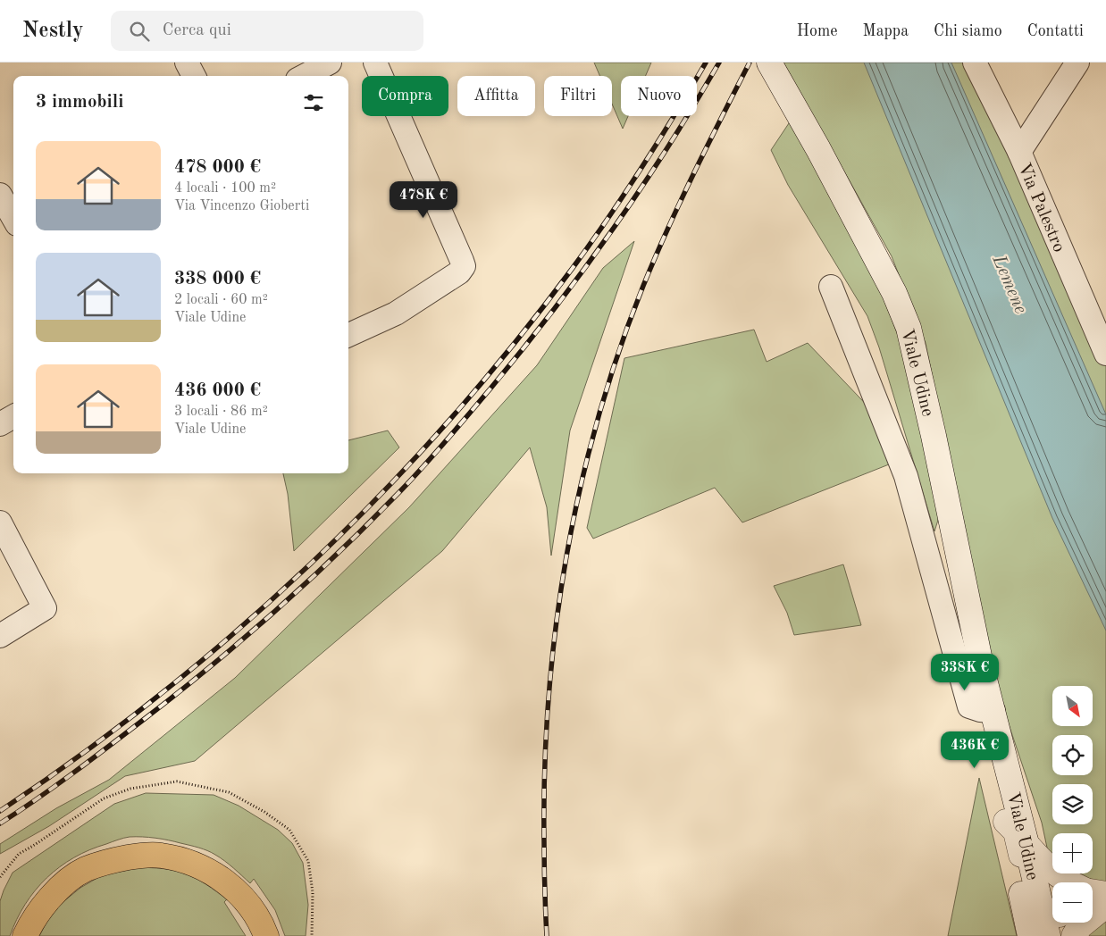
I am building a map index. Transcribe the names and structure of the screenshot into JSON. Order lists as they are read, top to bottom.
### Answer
{
  "streets": {
    "main road": ["Viale Udine"],
    "street": ["Via Palestro"]
  },
  "water": ["Lemene"],
  "north": "bottom right",
  "page": {
    "header": "Nestly",
    "search": "Cerca qui",
    "nav": [
      "Home",
      "Mappa",
      "Chi siamo",
      "Contatti"
    ],
    "chip": [
      "Compra",
      "Affitta",
      "Filtri",
      "Nuovo"
    ],
    "heading": "3 immobili",
    "list": [
      {
        "name": "478 000 €",
        "note": "4 locali · 100 m² · Via Vincenzo Gioberti"
      },
      {
        "name": "338 000 €",
        "note": "2 locali · 60 m² · Viale Udine"
      },
      {
        "name": "436 000 €",
        "note": "3 locali · 86 m² · Viale Udine"
      }
    ],
    "price": ["478K €", "338K €", "436K €"],
    "map_buttons": ["+", "−"]
  }
}
